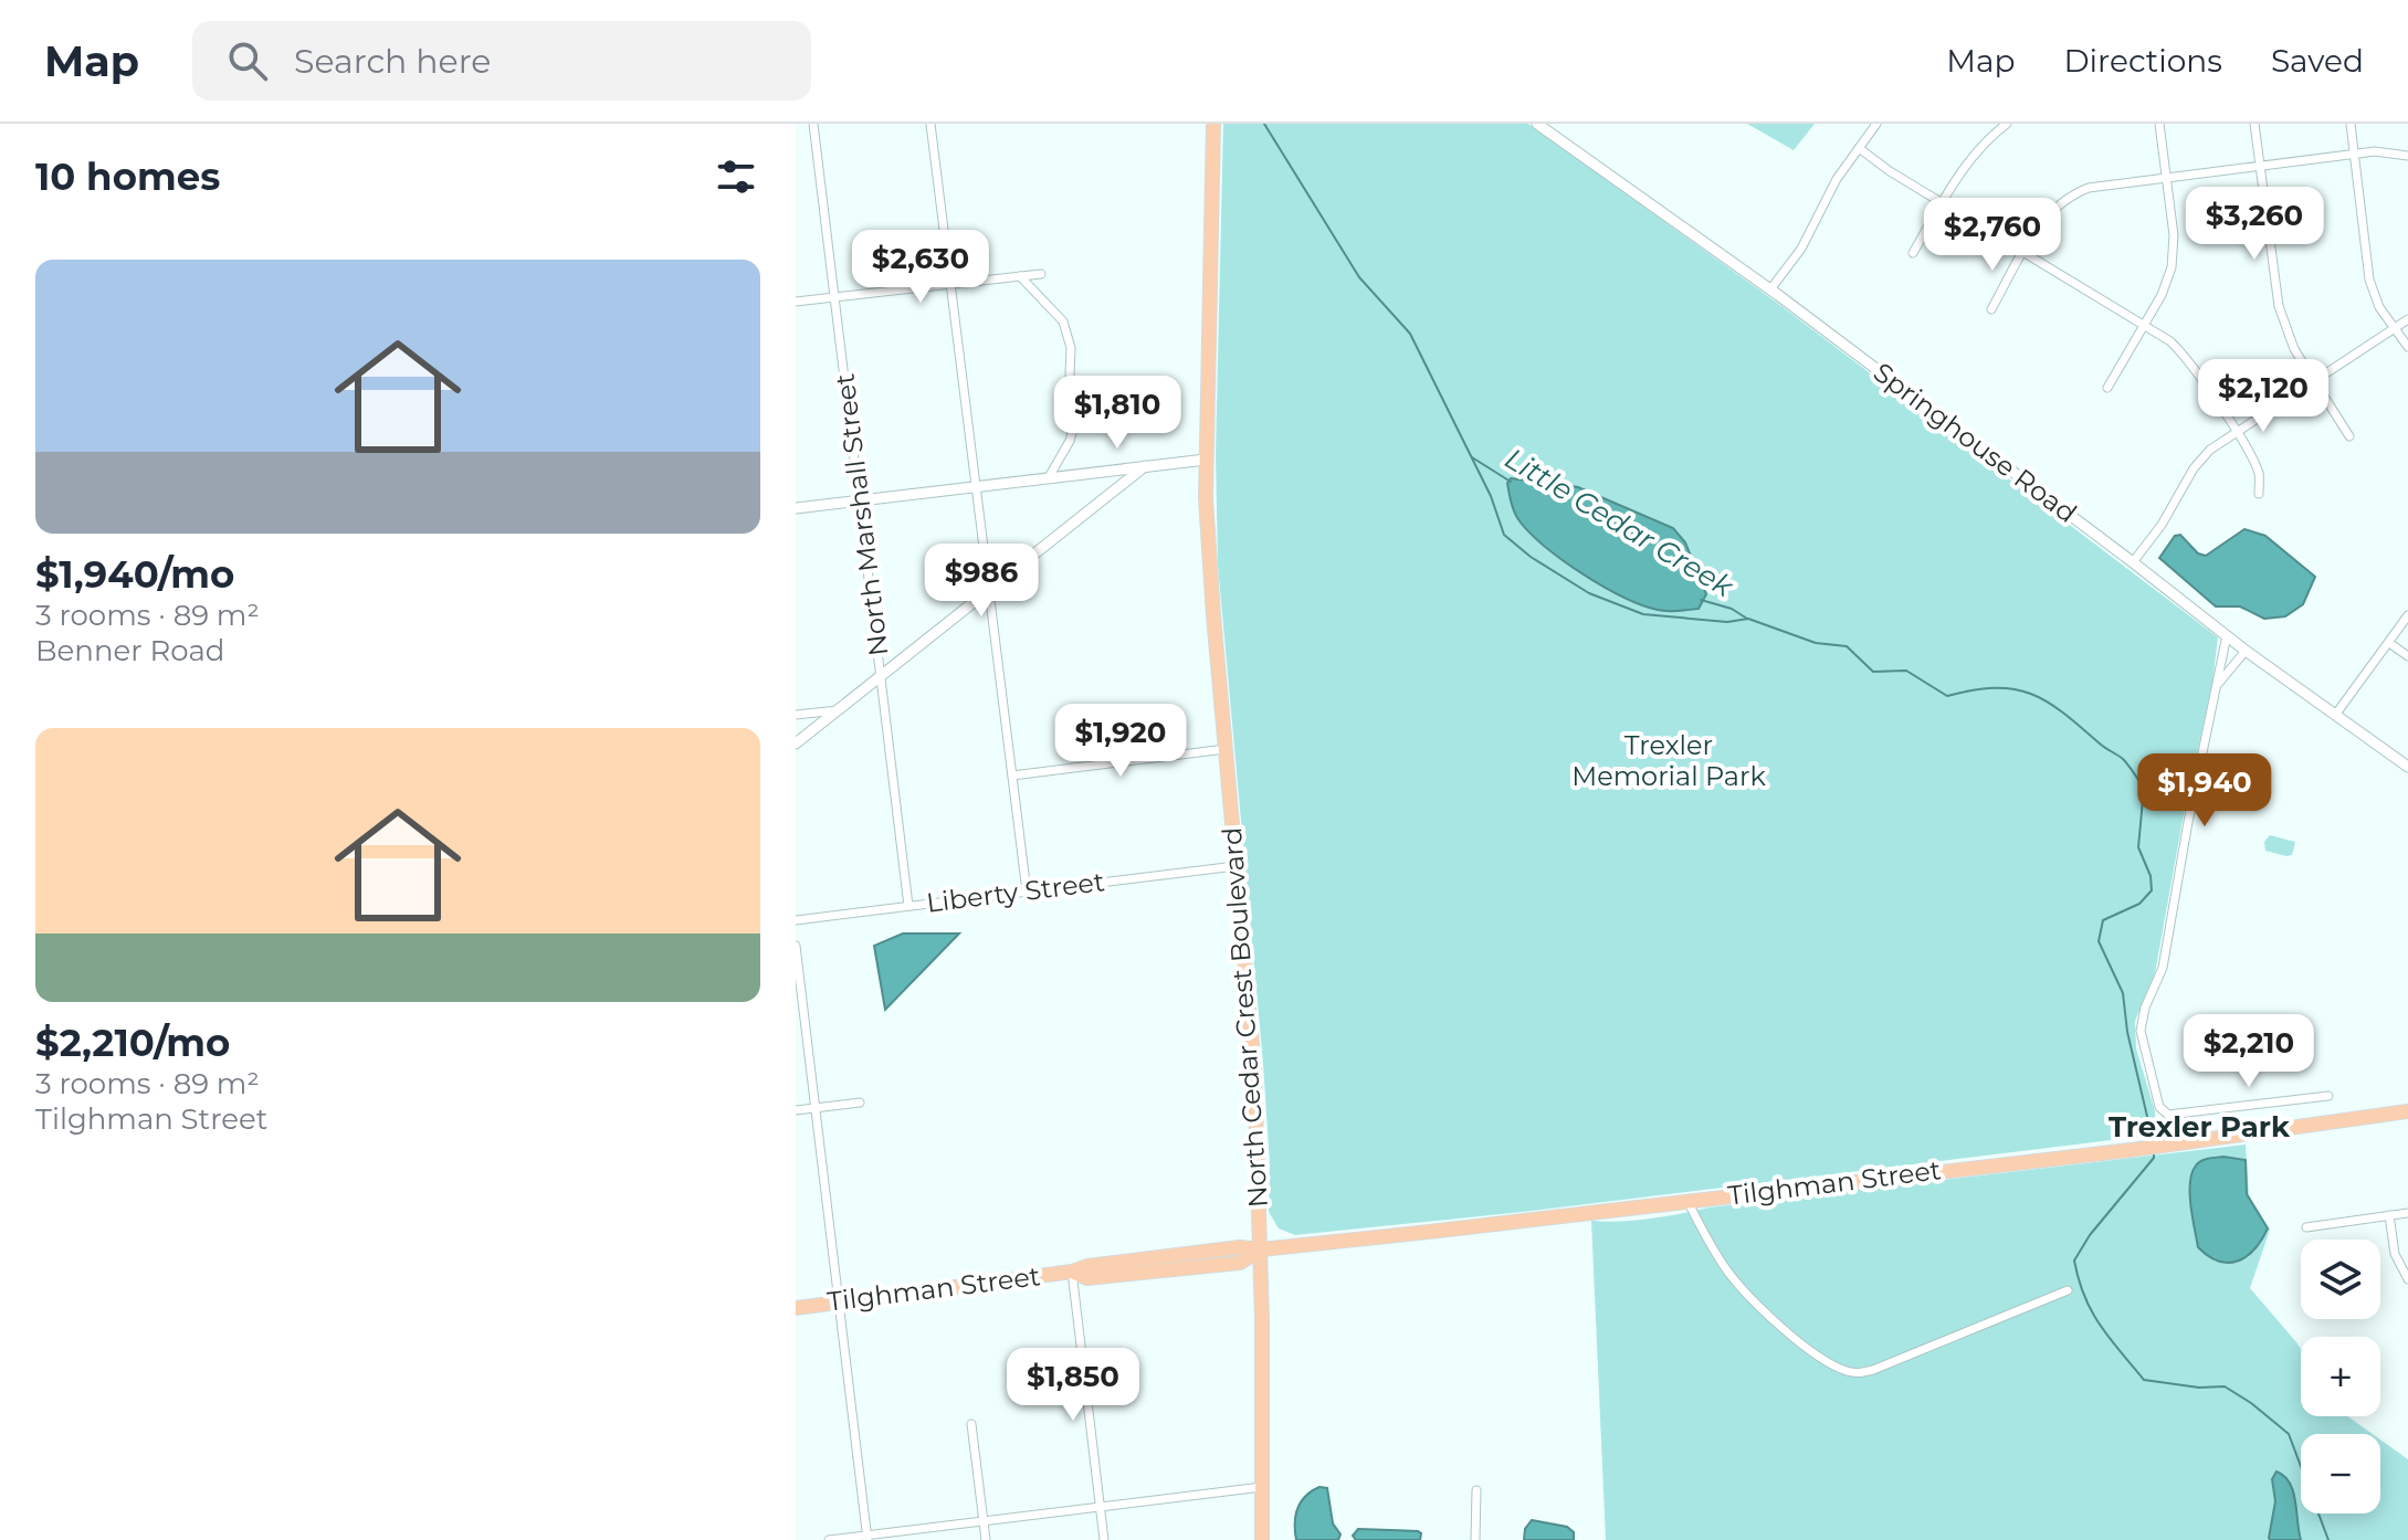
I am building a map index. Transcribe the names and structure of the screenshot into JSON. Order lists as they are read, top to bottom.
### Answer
{
  "streets": {
    "main road": ["North Cedar Crest Boulevard", "Tilghman Street"],
    "street": ["Springhouse Road", "North Marshall Street", "Liberty Street"]
  },
  "crossings": [
    ["North Marshall Street", "Liberty Street"],
    ["Liberty Street", "North Cedar Crest Boulevard"],
    ["North Cedar Crest Boulevard", "Tilghman Street"]
  ],
  "districts": ["Trexler Park"],
  "water": ["Little Cedar Creek"],
  "parks": ["Trexler Memorial Park"],
  "page": {
    "header": "Map",
    "search": "Search here",
    "nav": ["Map", "Directions", "Saved"],
    "heading": "10 homes",
    "price": [
      "$3,260",
      "$2,760",
      "$2,630",
      "$2,120",
      "$1,810",
      "$986",
      "$1,920",
      "$1,940",
      "$2,210",
      "$1,850"
    ],
    "list": [
      {
        "name": "$1,940/mo",
        "note": "3 rooms · 89 m² · Benner Road"
      },
      {
        "name": "$2,210/mo",
        "note": "3 rooms · 89 m² · Tilghman Street"
      }
    ],
    "map_buttons": ["+", "−"]
  }
}
